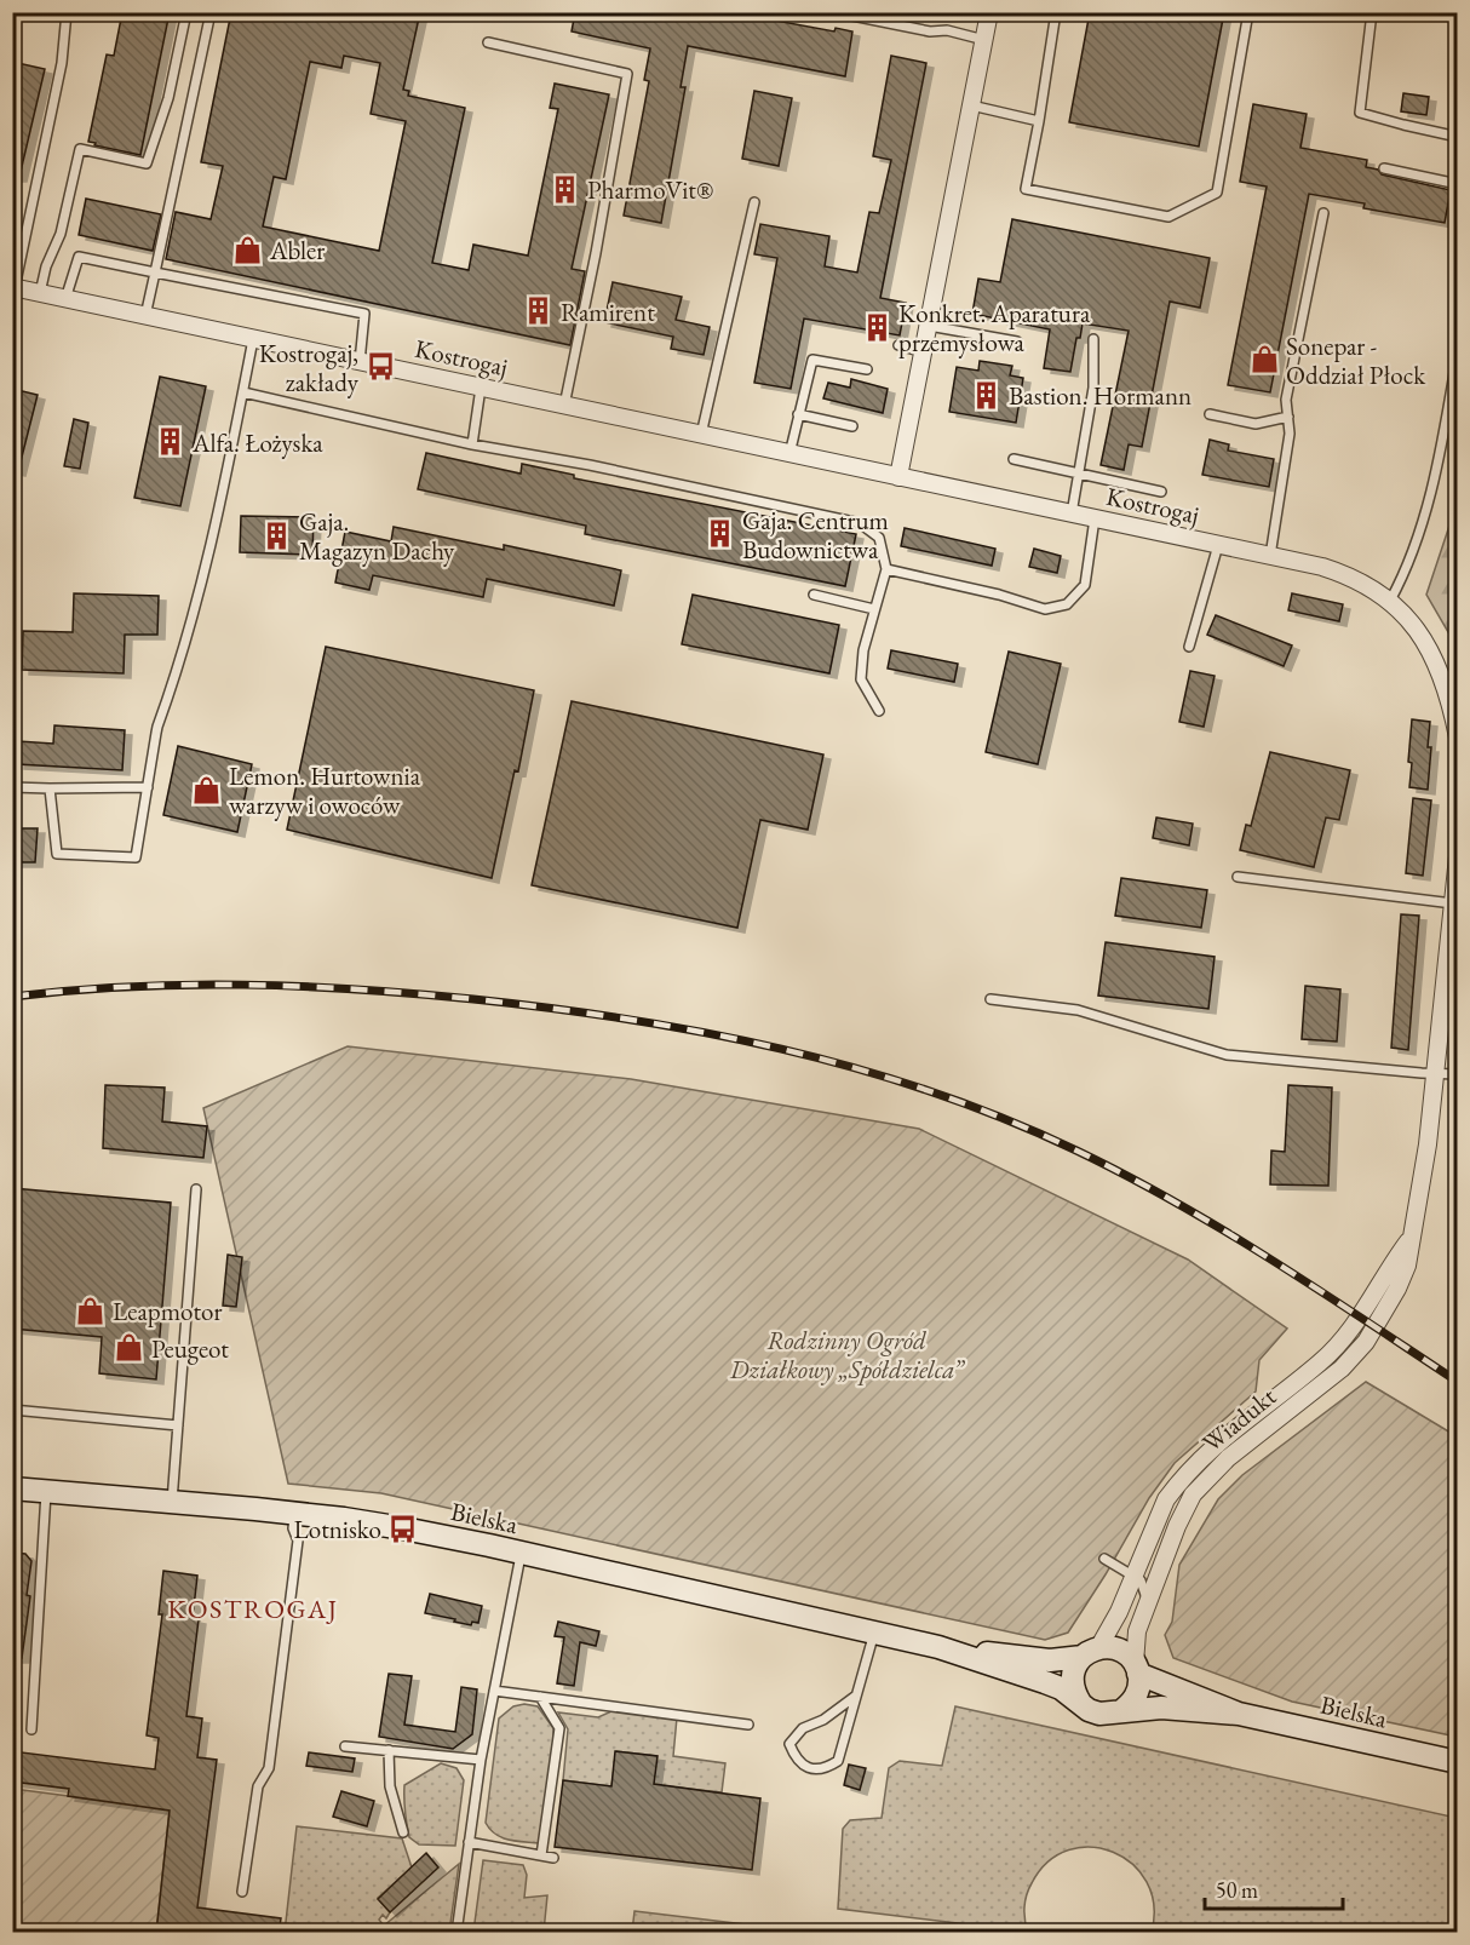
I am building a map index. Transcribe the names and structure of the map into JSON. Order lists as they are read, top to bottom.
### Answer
{
  "streets": {
    "main road": ["Bielska"],
    "street": ["Kostrogaj", "Wiadukt"]
  },
  "crossings": [
    ["Wiadukt", "Bielska"]
  ],
  "districts": ["KOSTROGAJ"],
  "parks": ["Rodzinny Ogród Działkowy „Spółdzielca”"],
  "places": {
    "building": [
      "PharmoVit®",
      "Ramirent",
      "Konkret. Aparatura przemysłowa",
      "Bastion. Hormann",
      "Alfa. Łożyska",
      "Gaja. Centrum Budownictwa",
      "Gaja. Magazyn Dachy"
    ],
    "shop": [
      "Abler",
      "Sonepar - Oddział Płock",
      "Lemon. Hurtownia warzyw i owoców",
      "Leapmotor",
      "Peugeot"
    ],
    "bus stop": ["Kostrogaj, zakłady", "Lotnisko"]
  },
  "scale_bar": "50 m"
}
